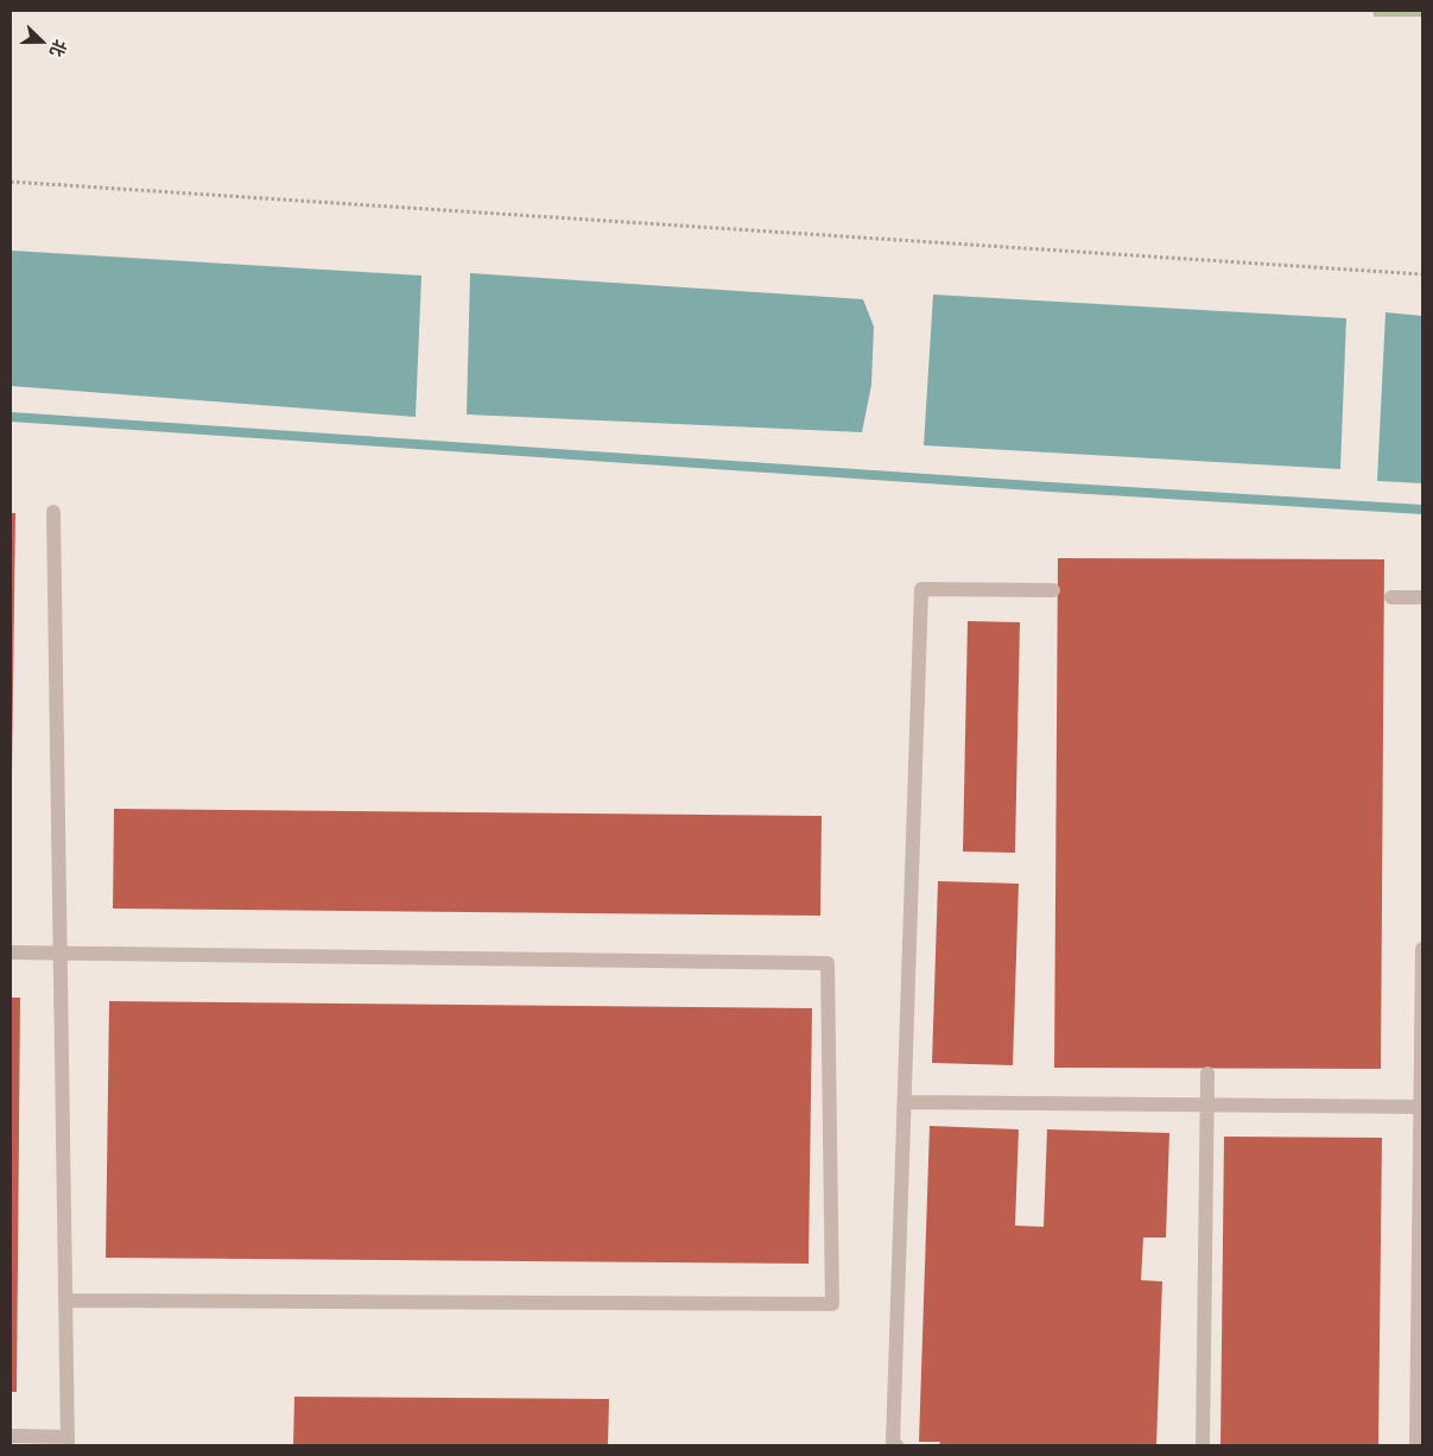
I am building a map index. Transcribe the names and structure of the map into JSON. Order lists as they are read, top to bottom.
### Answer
{
  "north": "right"
}
